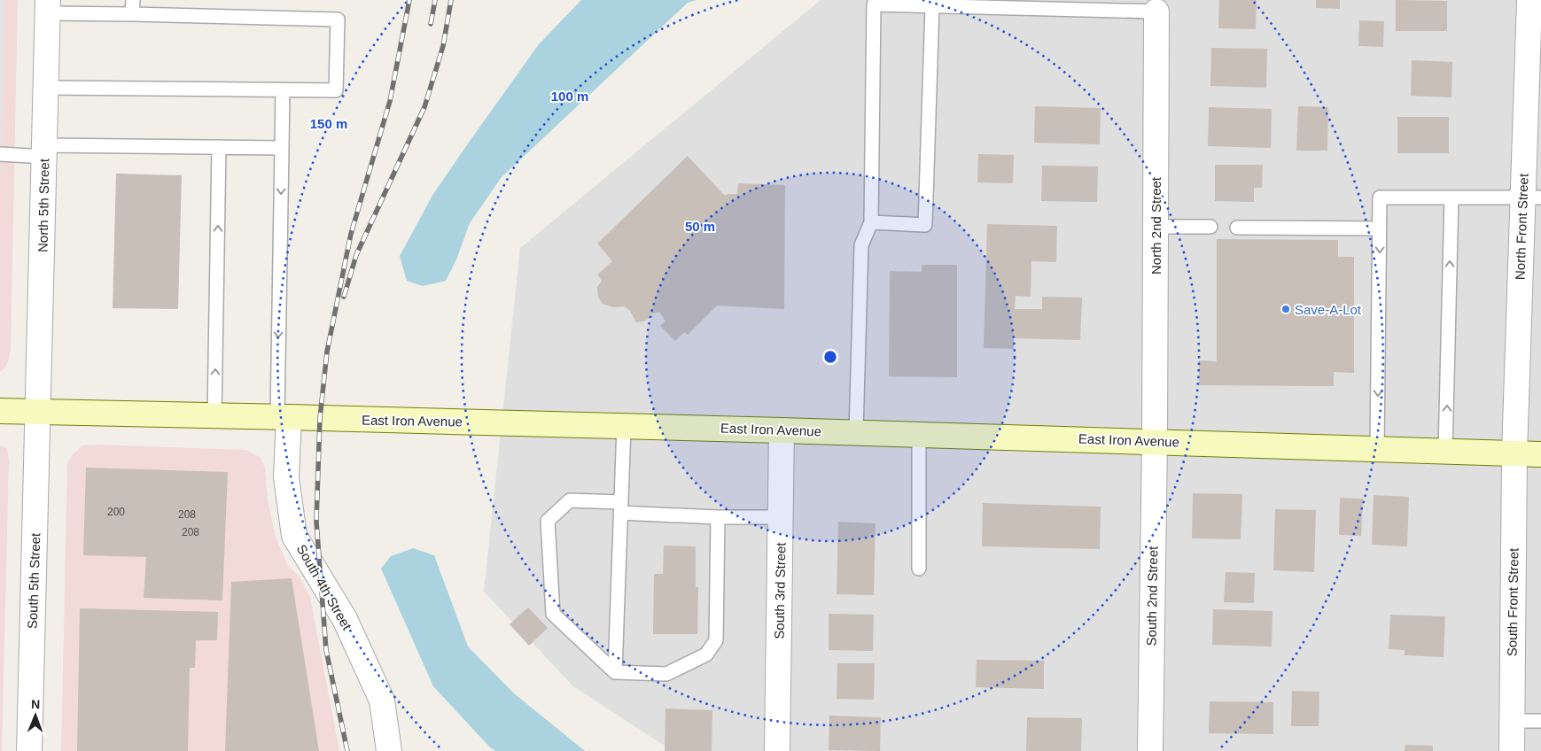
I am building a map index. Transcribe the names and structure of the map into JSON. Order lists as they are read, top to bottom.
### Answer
{
  "streets": {
    "street": [
      "North 5th Street",
      "North 2nd Street",
      "North Front Street",
      "East Iron Avenue",
      "South 5th Street",
      "South 4th Street",
      "South 3rd Street",
      "South 2nd Street",
      "South Front Street"
    ]
  },
  "crossings": [
    ["North 5th Street", "East Iron Avenue"],
    ["North 5th Street", "South 5th Street"],
    ["North 2nd Street", "East Iron Avenue"],
    ["North 2nd Street", "South 2nd Street"],
    ["North Front Street", "East Iron Avenue"],
    ["North Front Street", "South Front Street"],
    ["East Iron Avenue", "South 5th Street"],
    ["East Iron Avenue", "South 4th Street"],
    ["East Iron Avenue", "South 3rd Street"],
    ["East Iron Avenue", "South 2nd Street"],
    ["East Iron Avenue", "South Front Street"]
  ],
  "places": ["Save-A-Lot"],
  "house_numbers": ["200", "208", "208"],
  "north": "top",
  "rings": ["100 m", "150 m", "50 m"]
}
